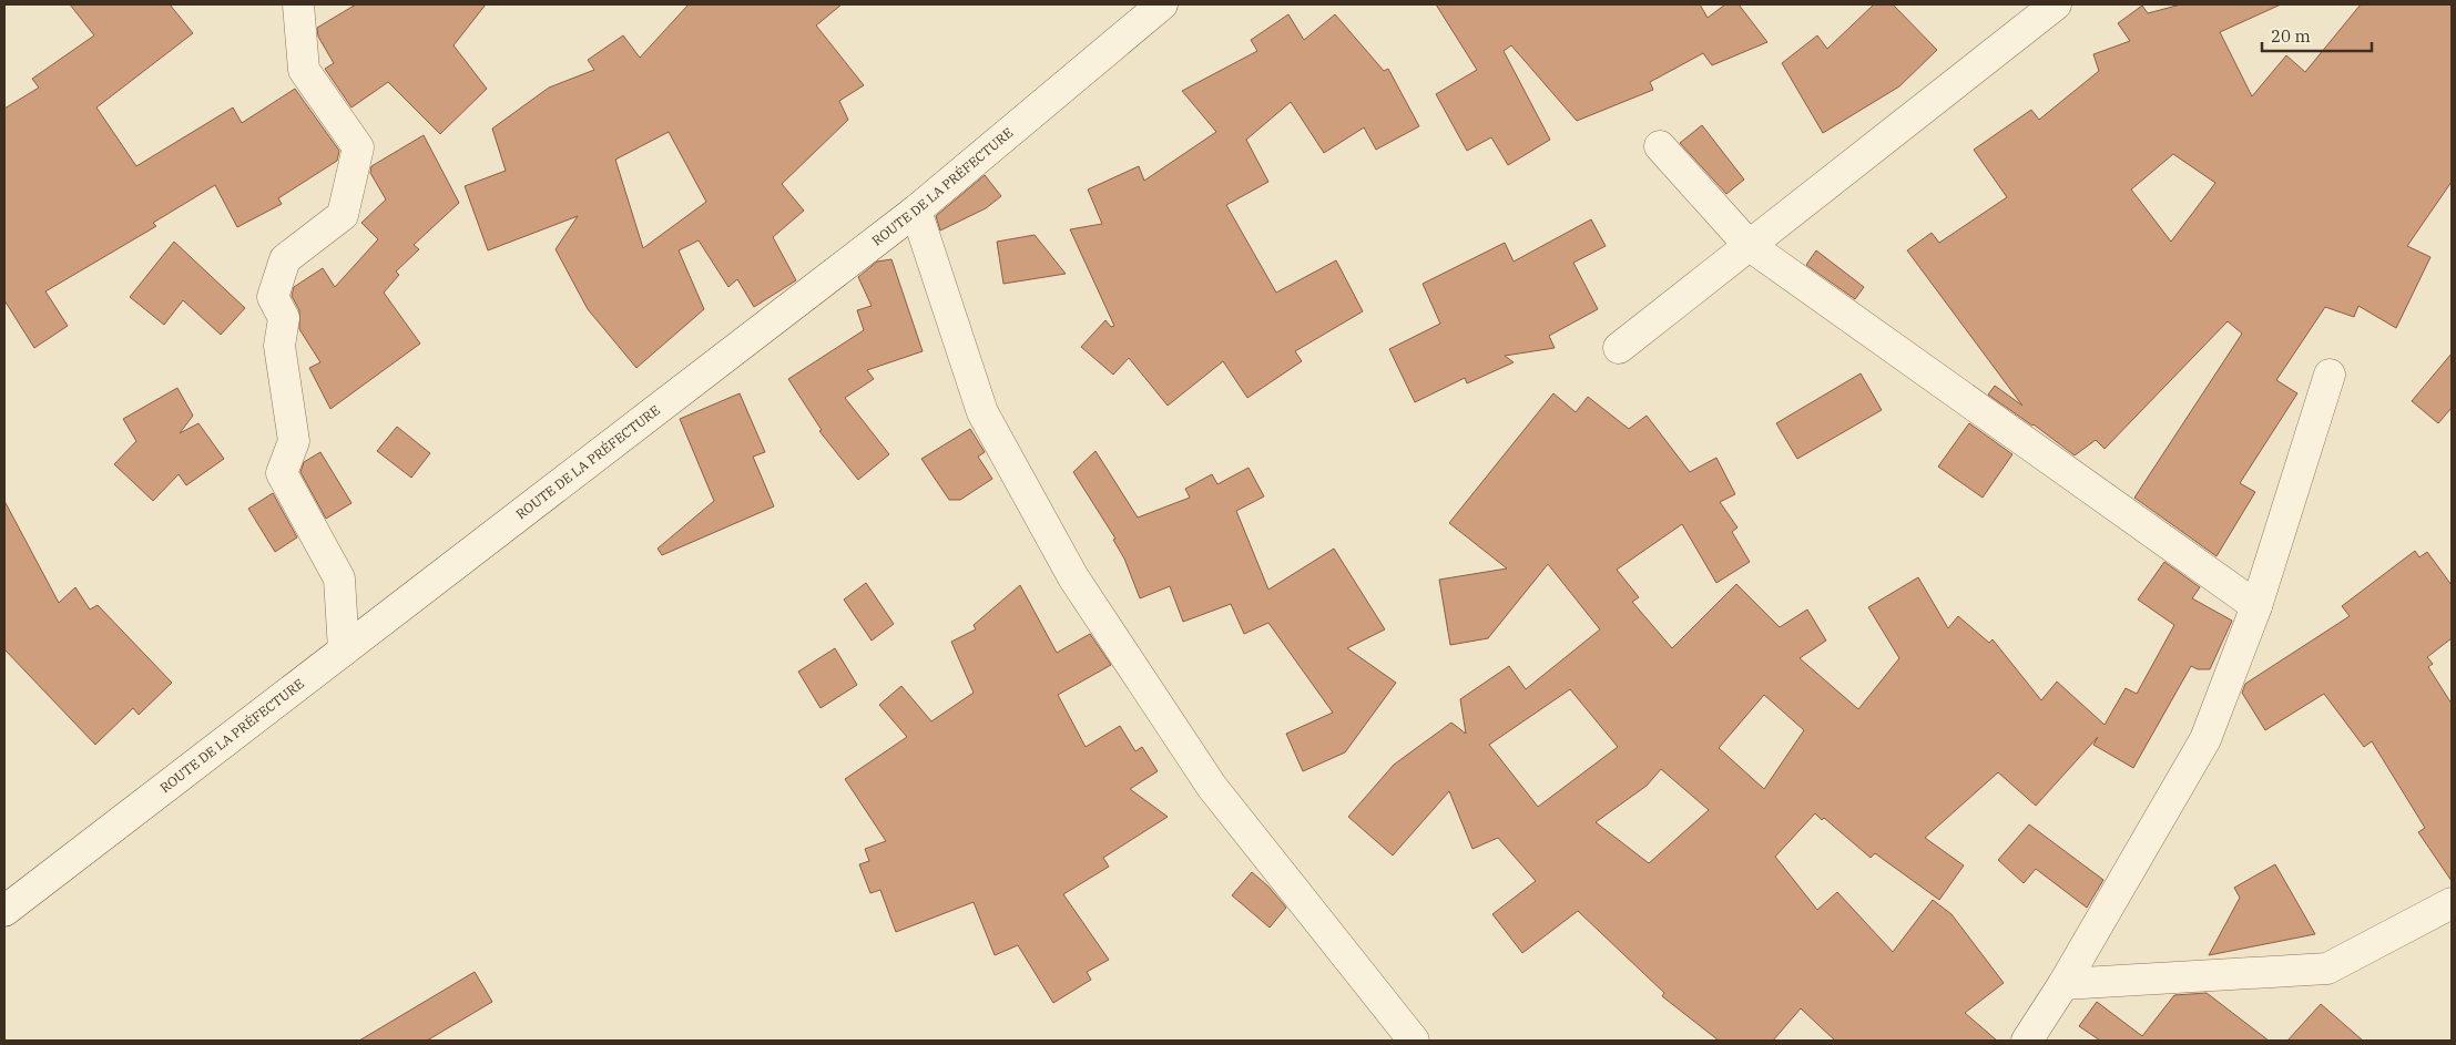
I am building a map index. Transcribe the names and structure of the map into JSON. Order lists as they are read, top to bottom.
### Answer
{
  "streets": {
    "street": ["ROUTE DE LA PRÉFECTURE"]
  },
  "scale_bar": "20 m"
}
